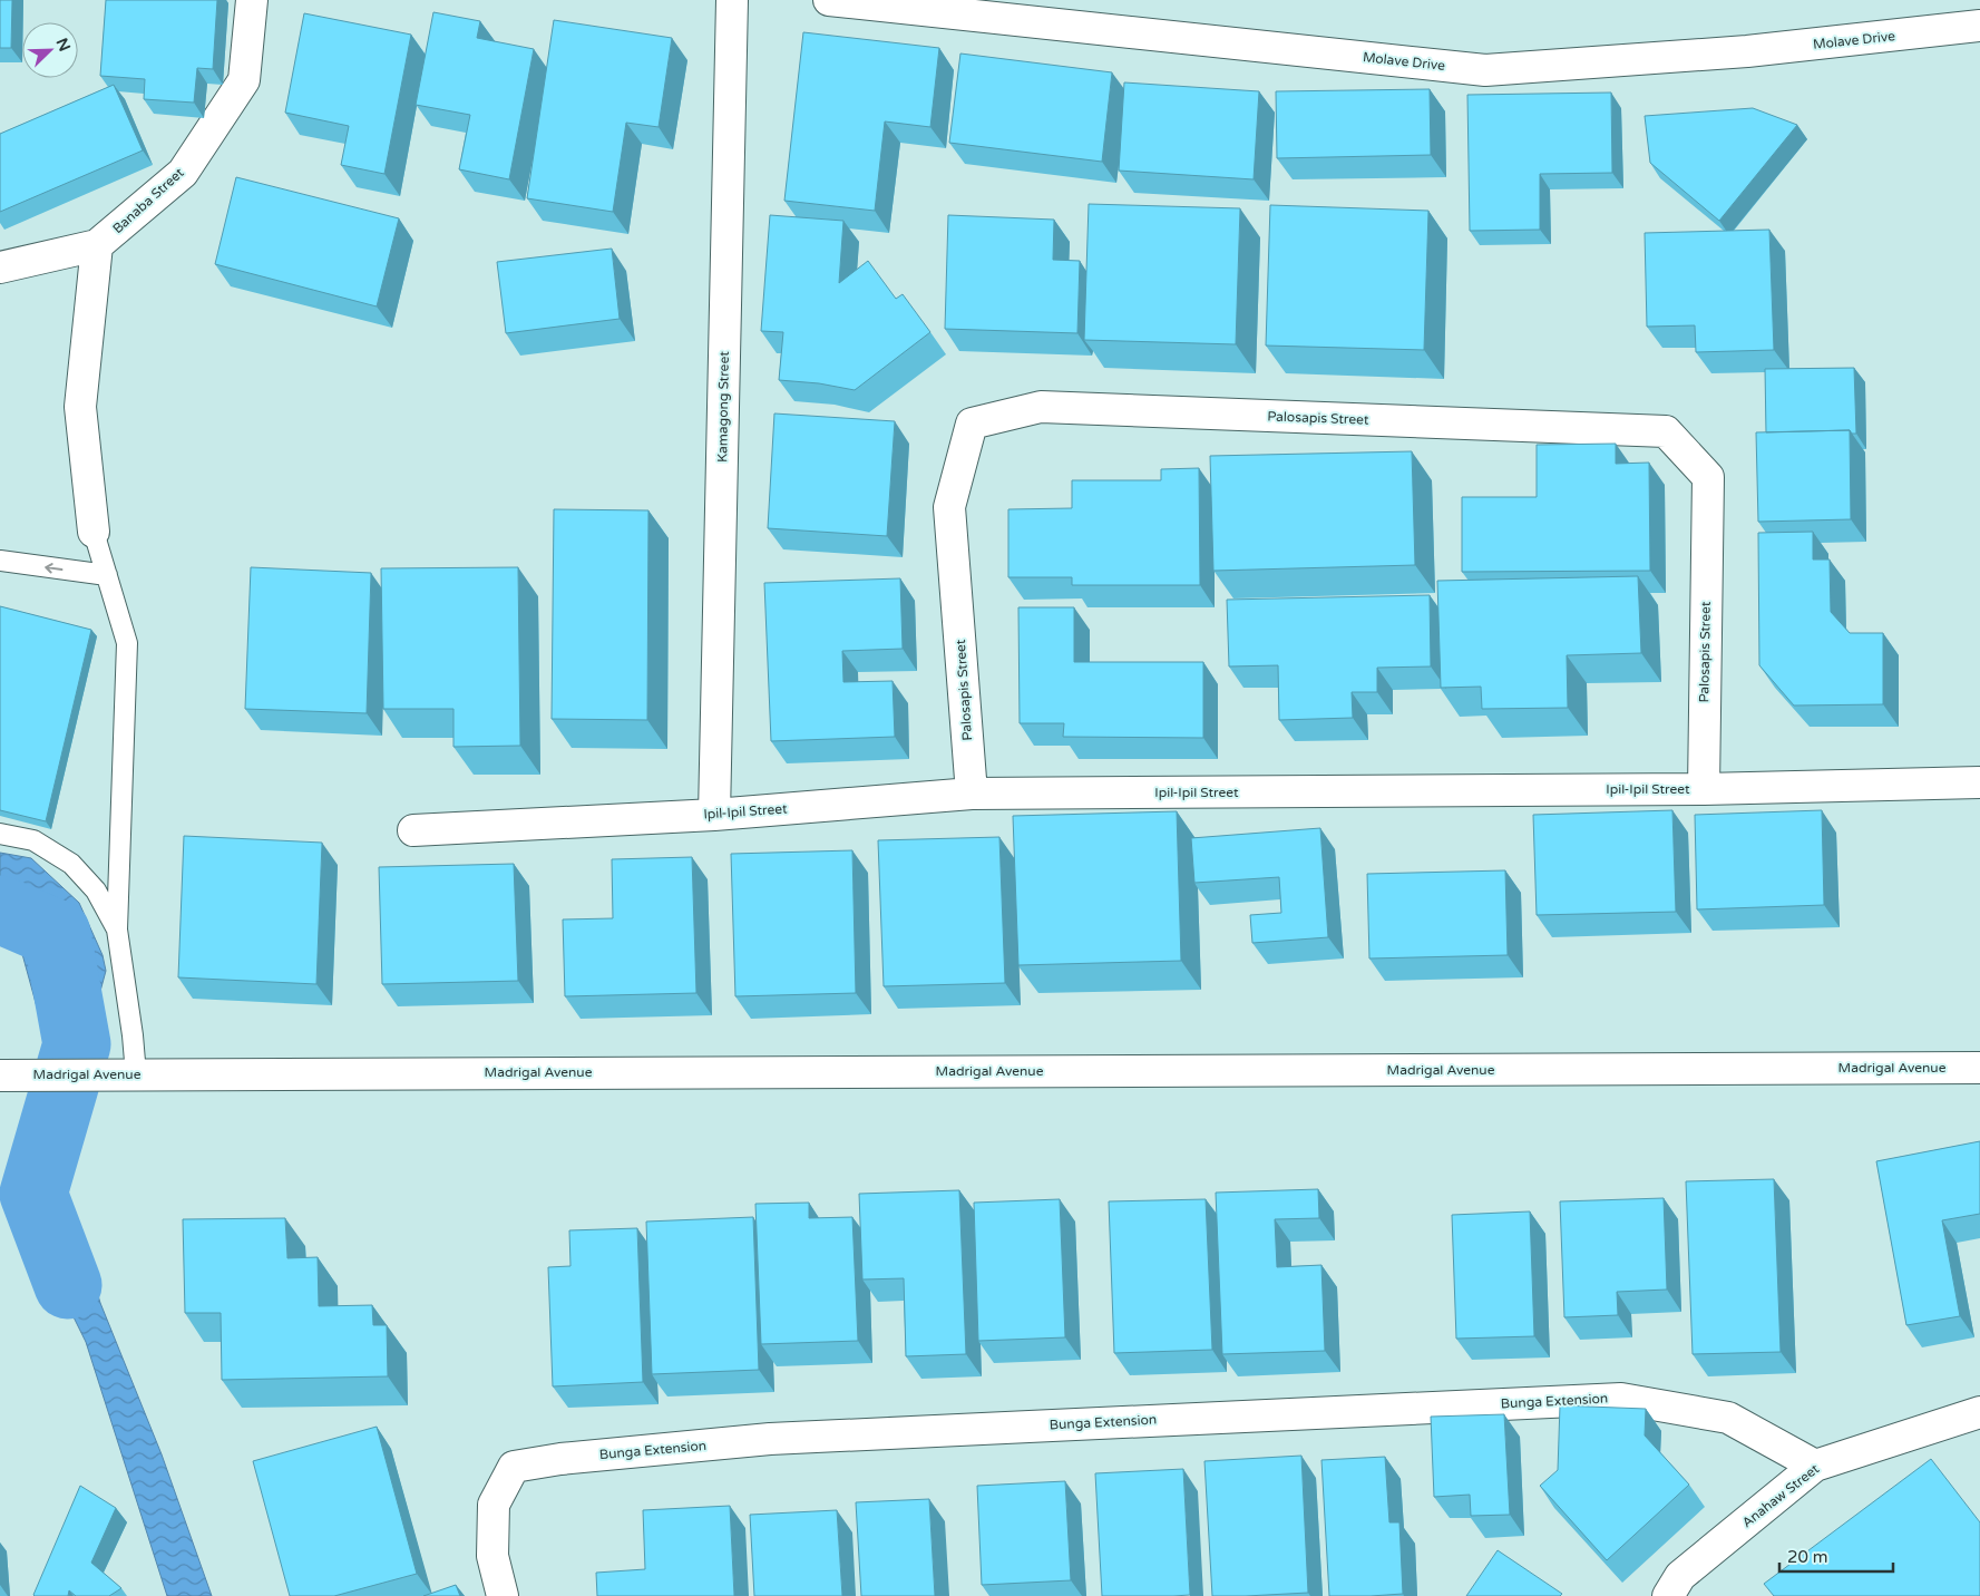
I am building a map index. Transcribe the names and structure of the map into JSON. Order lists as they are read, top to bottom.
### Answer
{
  "streets": {
    "street": [
      "Molave Drive",
      "Banaba Street",
      "Kamagong Street",
      "Palosapis Street",
      "Ipil-Ipil Street",
      "Madrigal Avenue",
      "Bunga Extension",
      "Anahaw Street"
    ]
  },
  "crossings": [
    ["Kamagong Street", "Ipil-Ipil Street"],
    ["Palosapis Street", "Ipil-Ipil Street"],
    ["Bunga Extension", "Anahaw Street"]
  ],
  "scale_bar": "20 m",
  "north": "top right"
}
